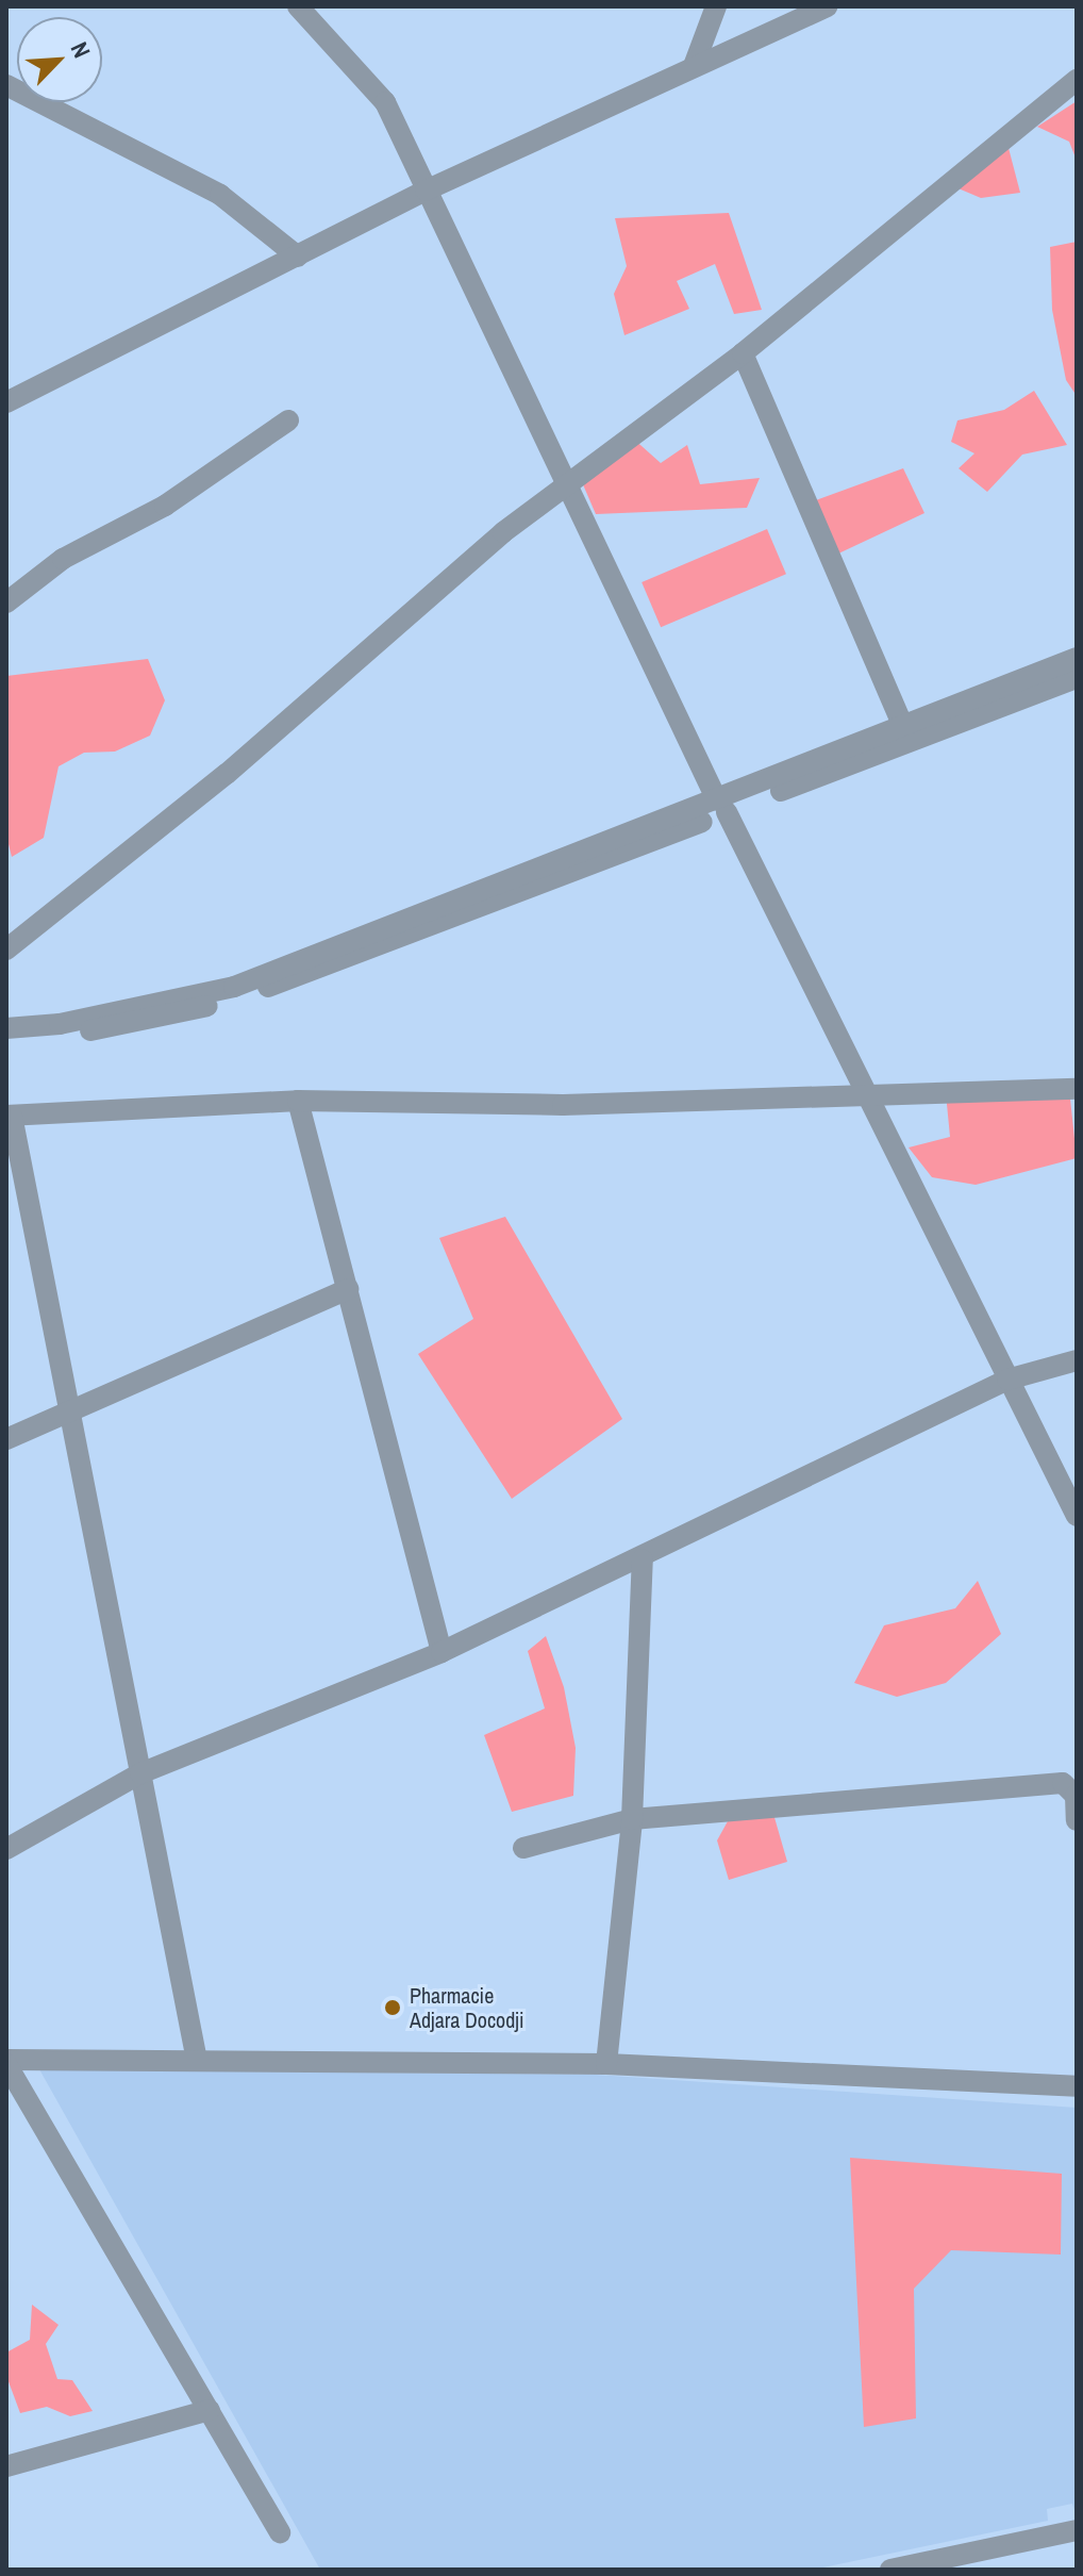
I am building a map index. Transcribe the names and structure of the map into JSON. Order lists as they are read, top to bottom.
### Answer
{
  "places": ["Pharmacie Adjara Docodji"],
  "north": "top right"
}
